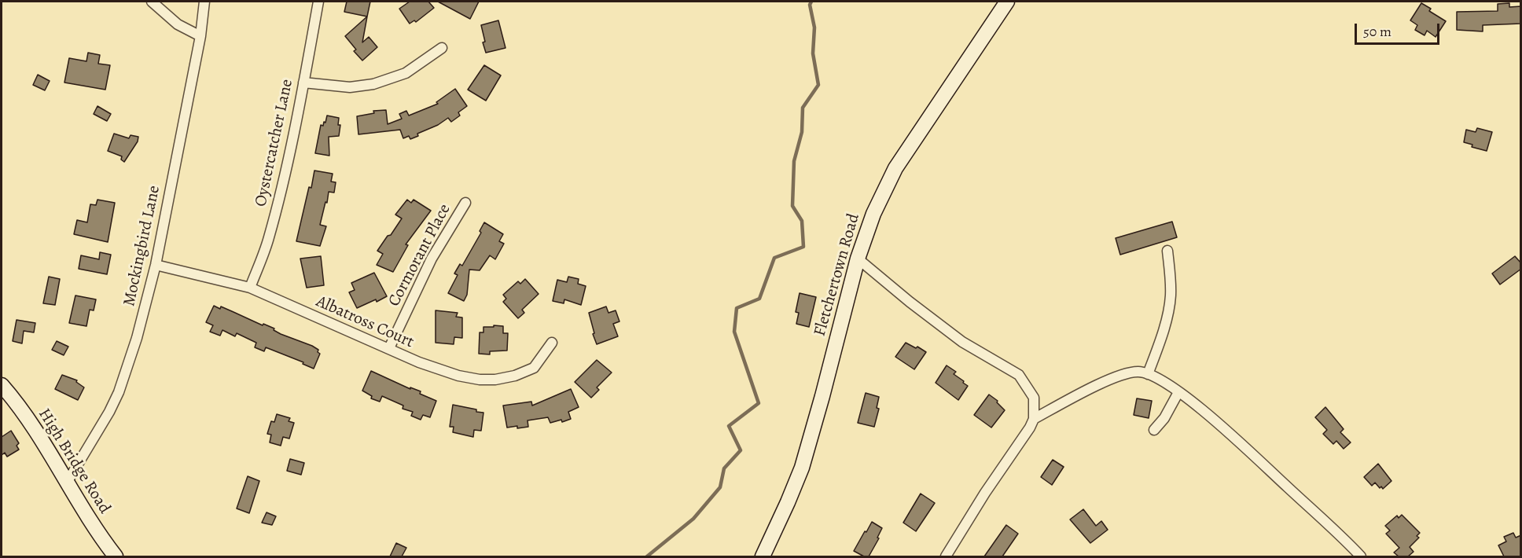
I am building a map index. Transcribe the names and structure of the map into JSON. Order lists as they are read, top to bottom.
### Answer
{
  "streets": {
    "street": [
      "Oystercatcher Lane",
      "Mockingbird Lane",
      "Cormorant Place",
      "Fletchertown Road",
      "Albatross Court",
      "High Bridge Road"
    ]
  },
  "crossings": [
    ["Oystercatcher Lane", "Albatross Court"],
    ["Mockingbird Lane", "Albatross Court"],
    ["Mockingbird Lane", "High Bridge Road"],
    ["Cormorant Place", "Albatross Court"]
  ],
  "scale_bar": "50 m"
}
